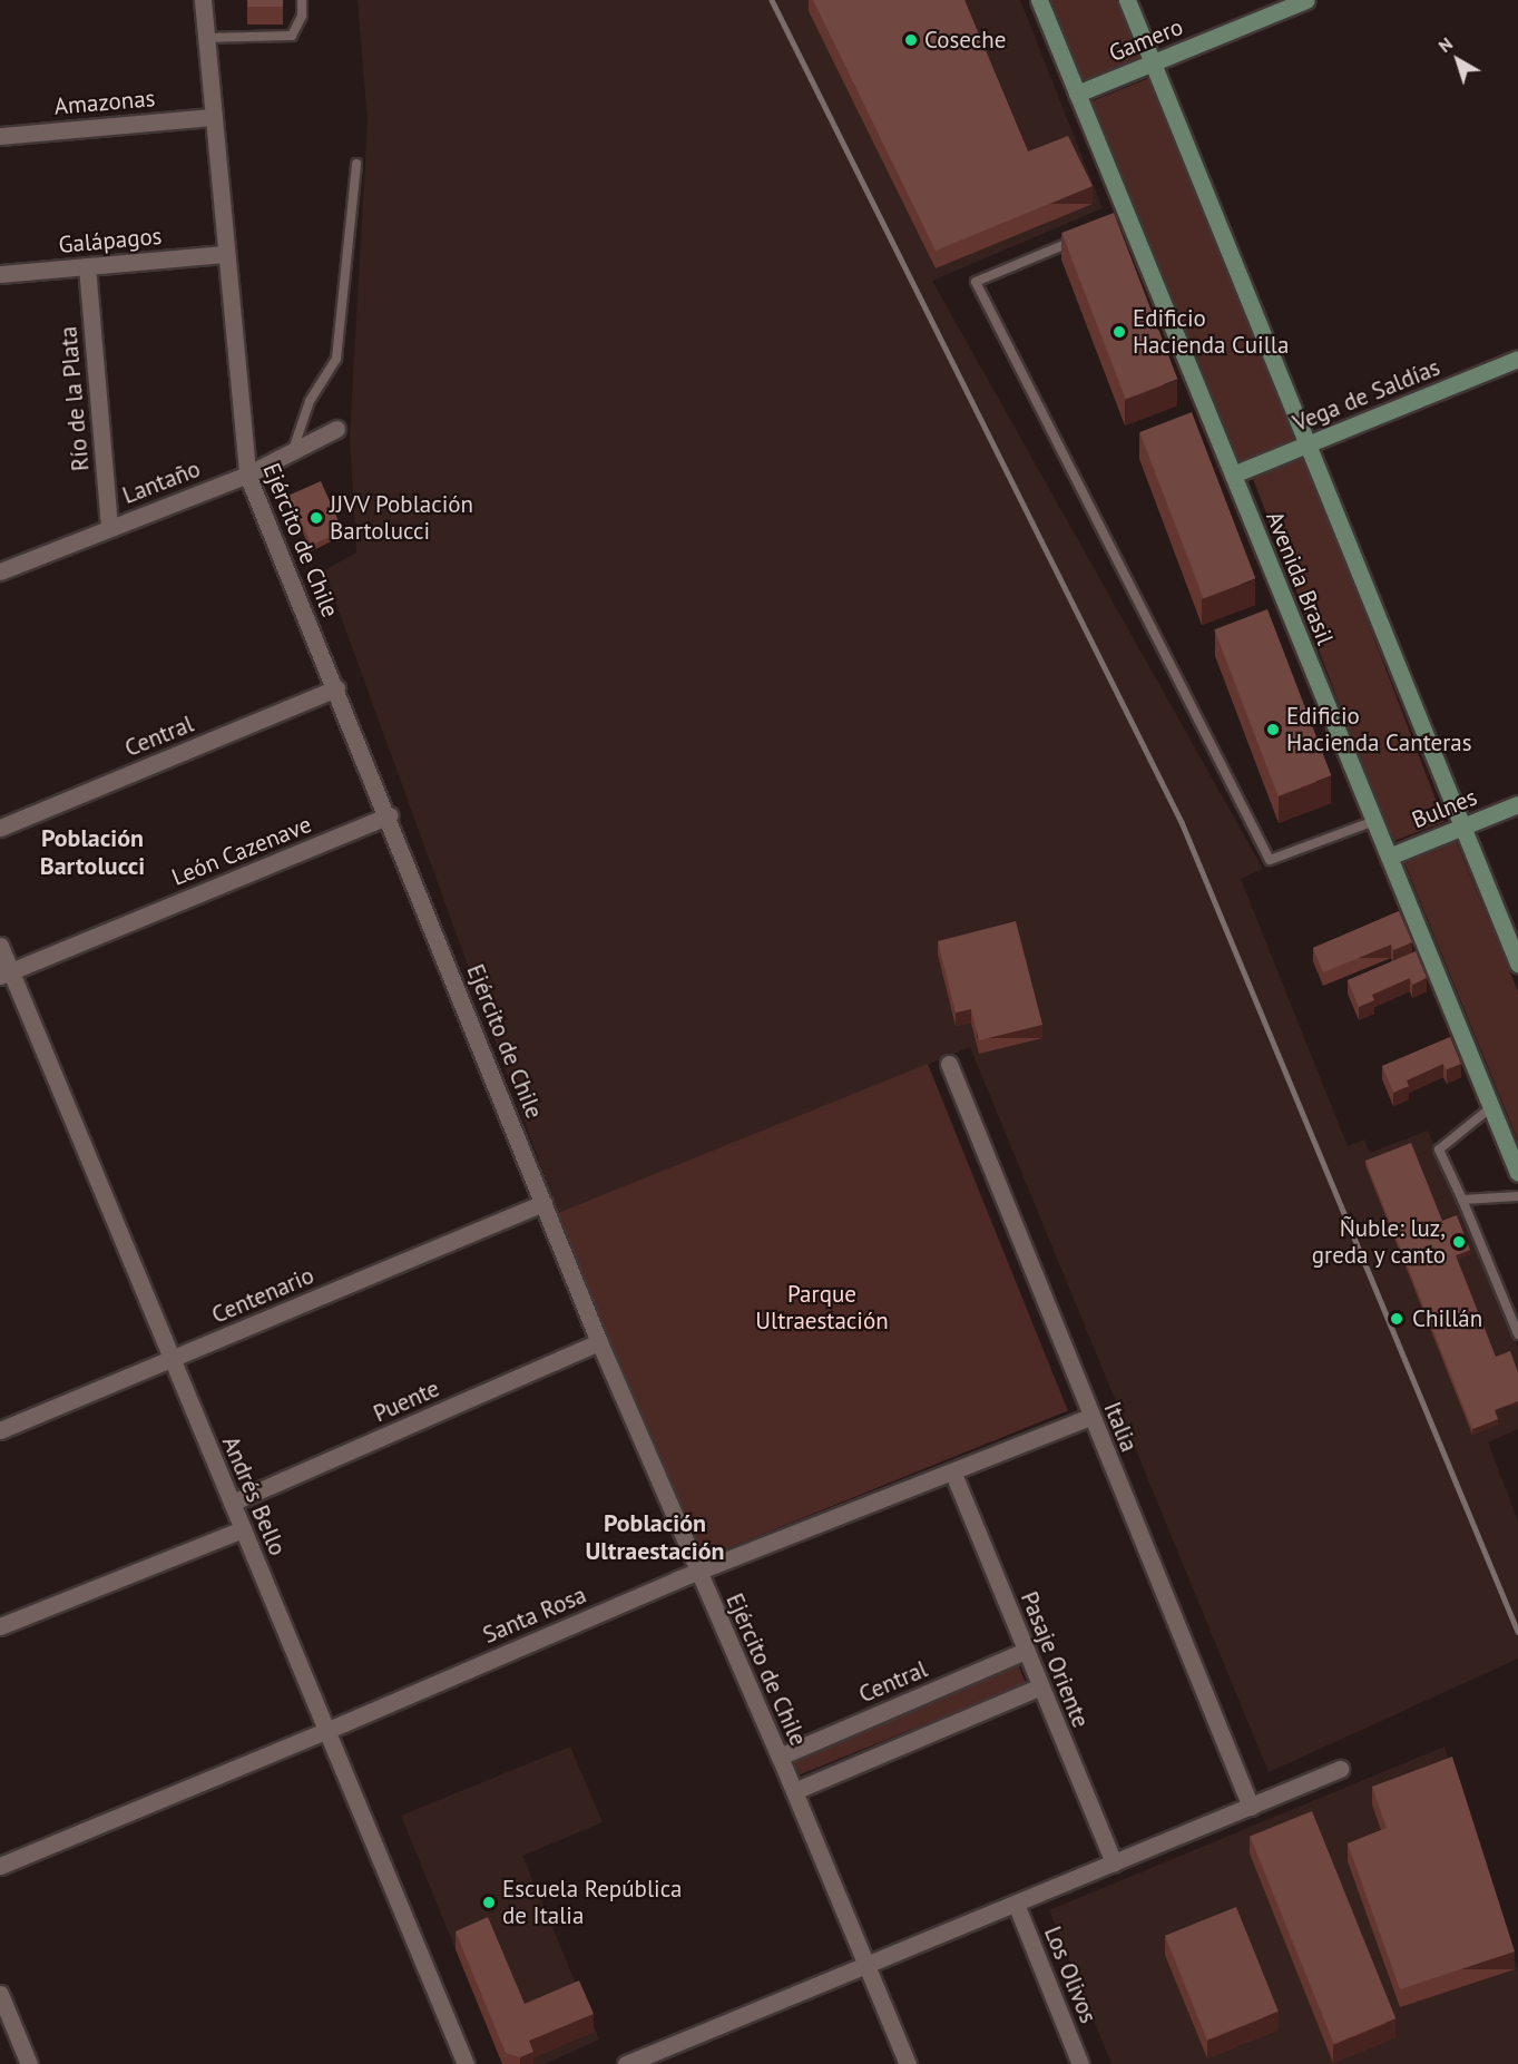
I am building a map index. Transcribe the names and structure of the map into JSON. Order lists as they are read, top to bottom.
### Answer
{
  "streets": {
    "main road": [
      "Gamero",
      "Vega de Saldías",
      "Avenida Brasil",
      "Bulnes"
    ],
    "street": [
      "Amazonas",
      "Galápagos",
      "Río de la Plata",
      "Lantaño",
      "Ejército de Chile",
      "Central",
      "León Cazenave",
      "Centenario",
      "Puente",
      "Italia",
      "Andrés Bello",
      "Santa Rosa",
      "Pasaje Oriente",
      "Los Olivos"
    ]
  },
  "crossings": [
    ["Gamero", "Avenida Brasil"],
    ["Amazonas", "Ejército de Chile"],
    ["Galápagos", "Río de la Plata"],
    ["Galápagos", "Ejército de Chile"],
    ["Vega de Saldías", "Avenida Brasil"],
    ["Río de la Plata", "Lantaño"],
    ["Lantaño", "Ejército de Chile"],
    ["Ejército de Chile", "Central"],
    ["Ejército de Chile", "León Cazenave"],
    ["Ejército de Chile", "Centenario"],
    ["Ejército de Chile", "Puente"],
    ["Ejército de Chile", "Santa Rosa"],
    ["Avenida Brasil", "Bulnes"],
    ["Central", "Pasaje Oriente"],
    ["León Cazenave", "Andrés Bello"],
    ["Centenario", "Andrés Bello"],
    ["Puente", "Andrés Bello"],
    ["Italia", "Santa Rosa"],
    ["Andrés Bello", "Santa Rosa"],
    ["Santa Rosa", "Pasaje Oriente"]
  ],
  "districts": ["Población Bartolucci", "Población Ultraestación"],
  "parks": ["Parque Ultraestación"],
  "places": [
    "Coseche",
    "Edificio Hacienda Cuilla",
    "JJVV Población Bartolucci",
    "Edificio Hacienda Canteras",
    "Ñuble: luz, greda y canto",
    "Chillán",
    "Escuela República de Italia"
  ],
  "north": "top left"
}
